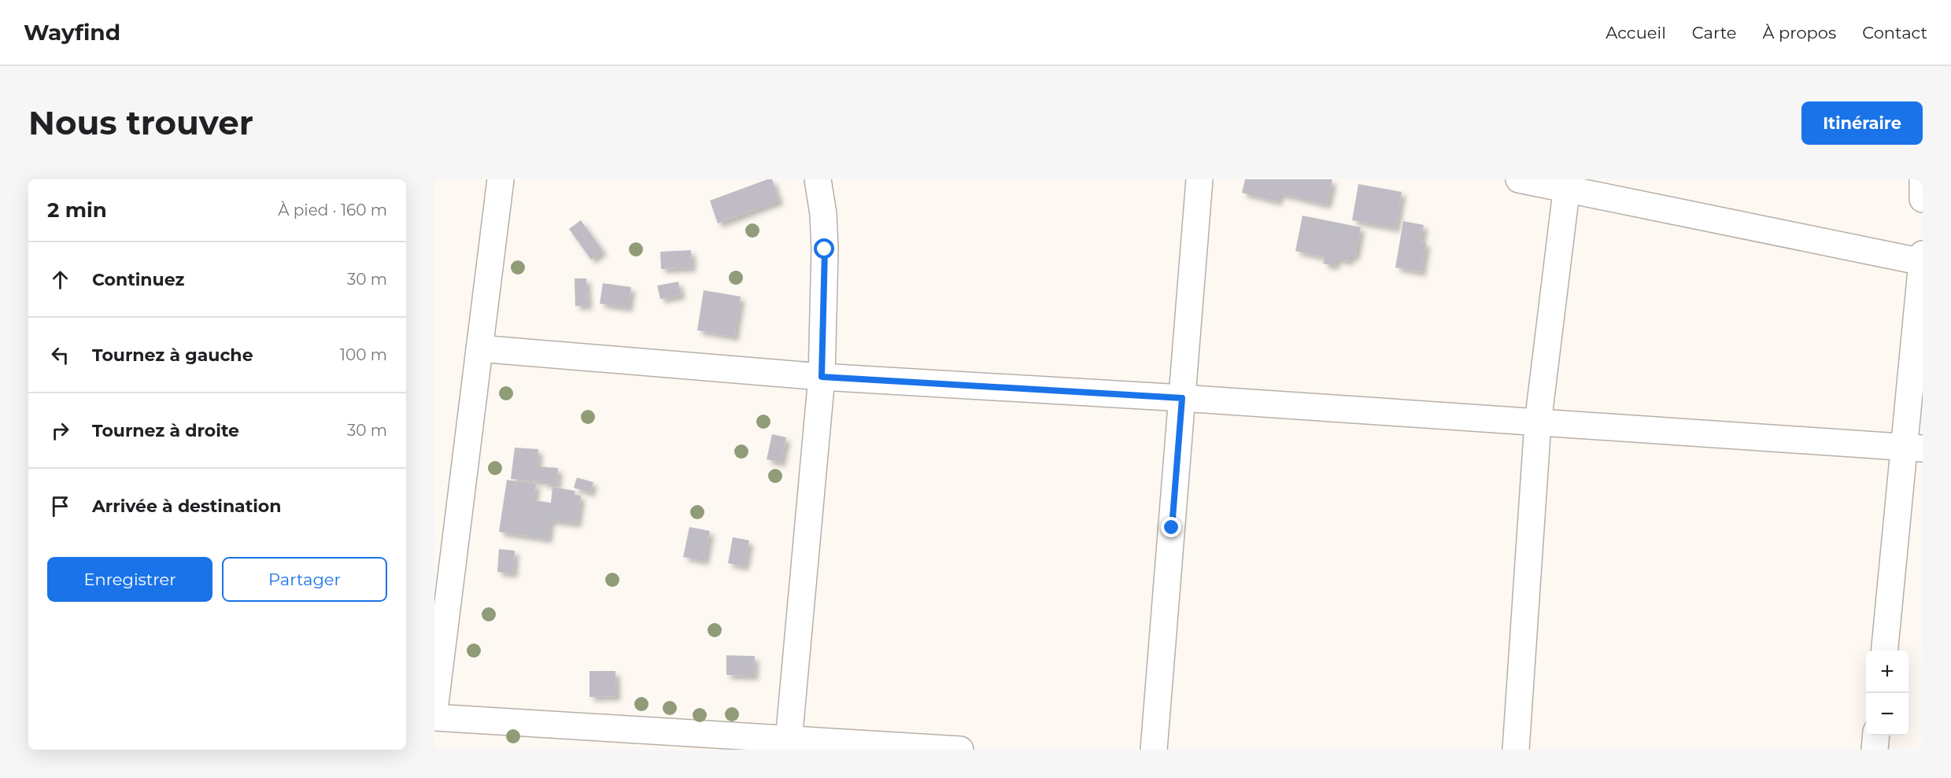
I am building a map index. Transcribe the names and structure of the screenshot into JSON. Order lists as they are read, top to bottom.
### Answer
{
  "page": {
    "header": "Wayfind",
    "nav": [
      "Accueil",
      "Carte",
      "À propos",
      "Contact"
    ],
    "buttons": [
      "Itinéraire",
      ["Enregistrer", "Partager"]
    ],
    "title": "Nous trouver",
    "heading": ["2 min", "À pied · 160 m"],
    "list": [
      ["Continuez", "30 m"],
      ["Tournez à gauche", "100 m"],
      ["Tournez à droite", "30 m"],
      "Arrivée à destination"
    ],
    "map_buttons": ["+", "−"]
  }
}
